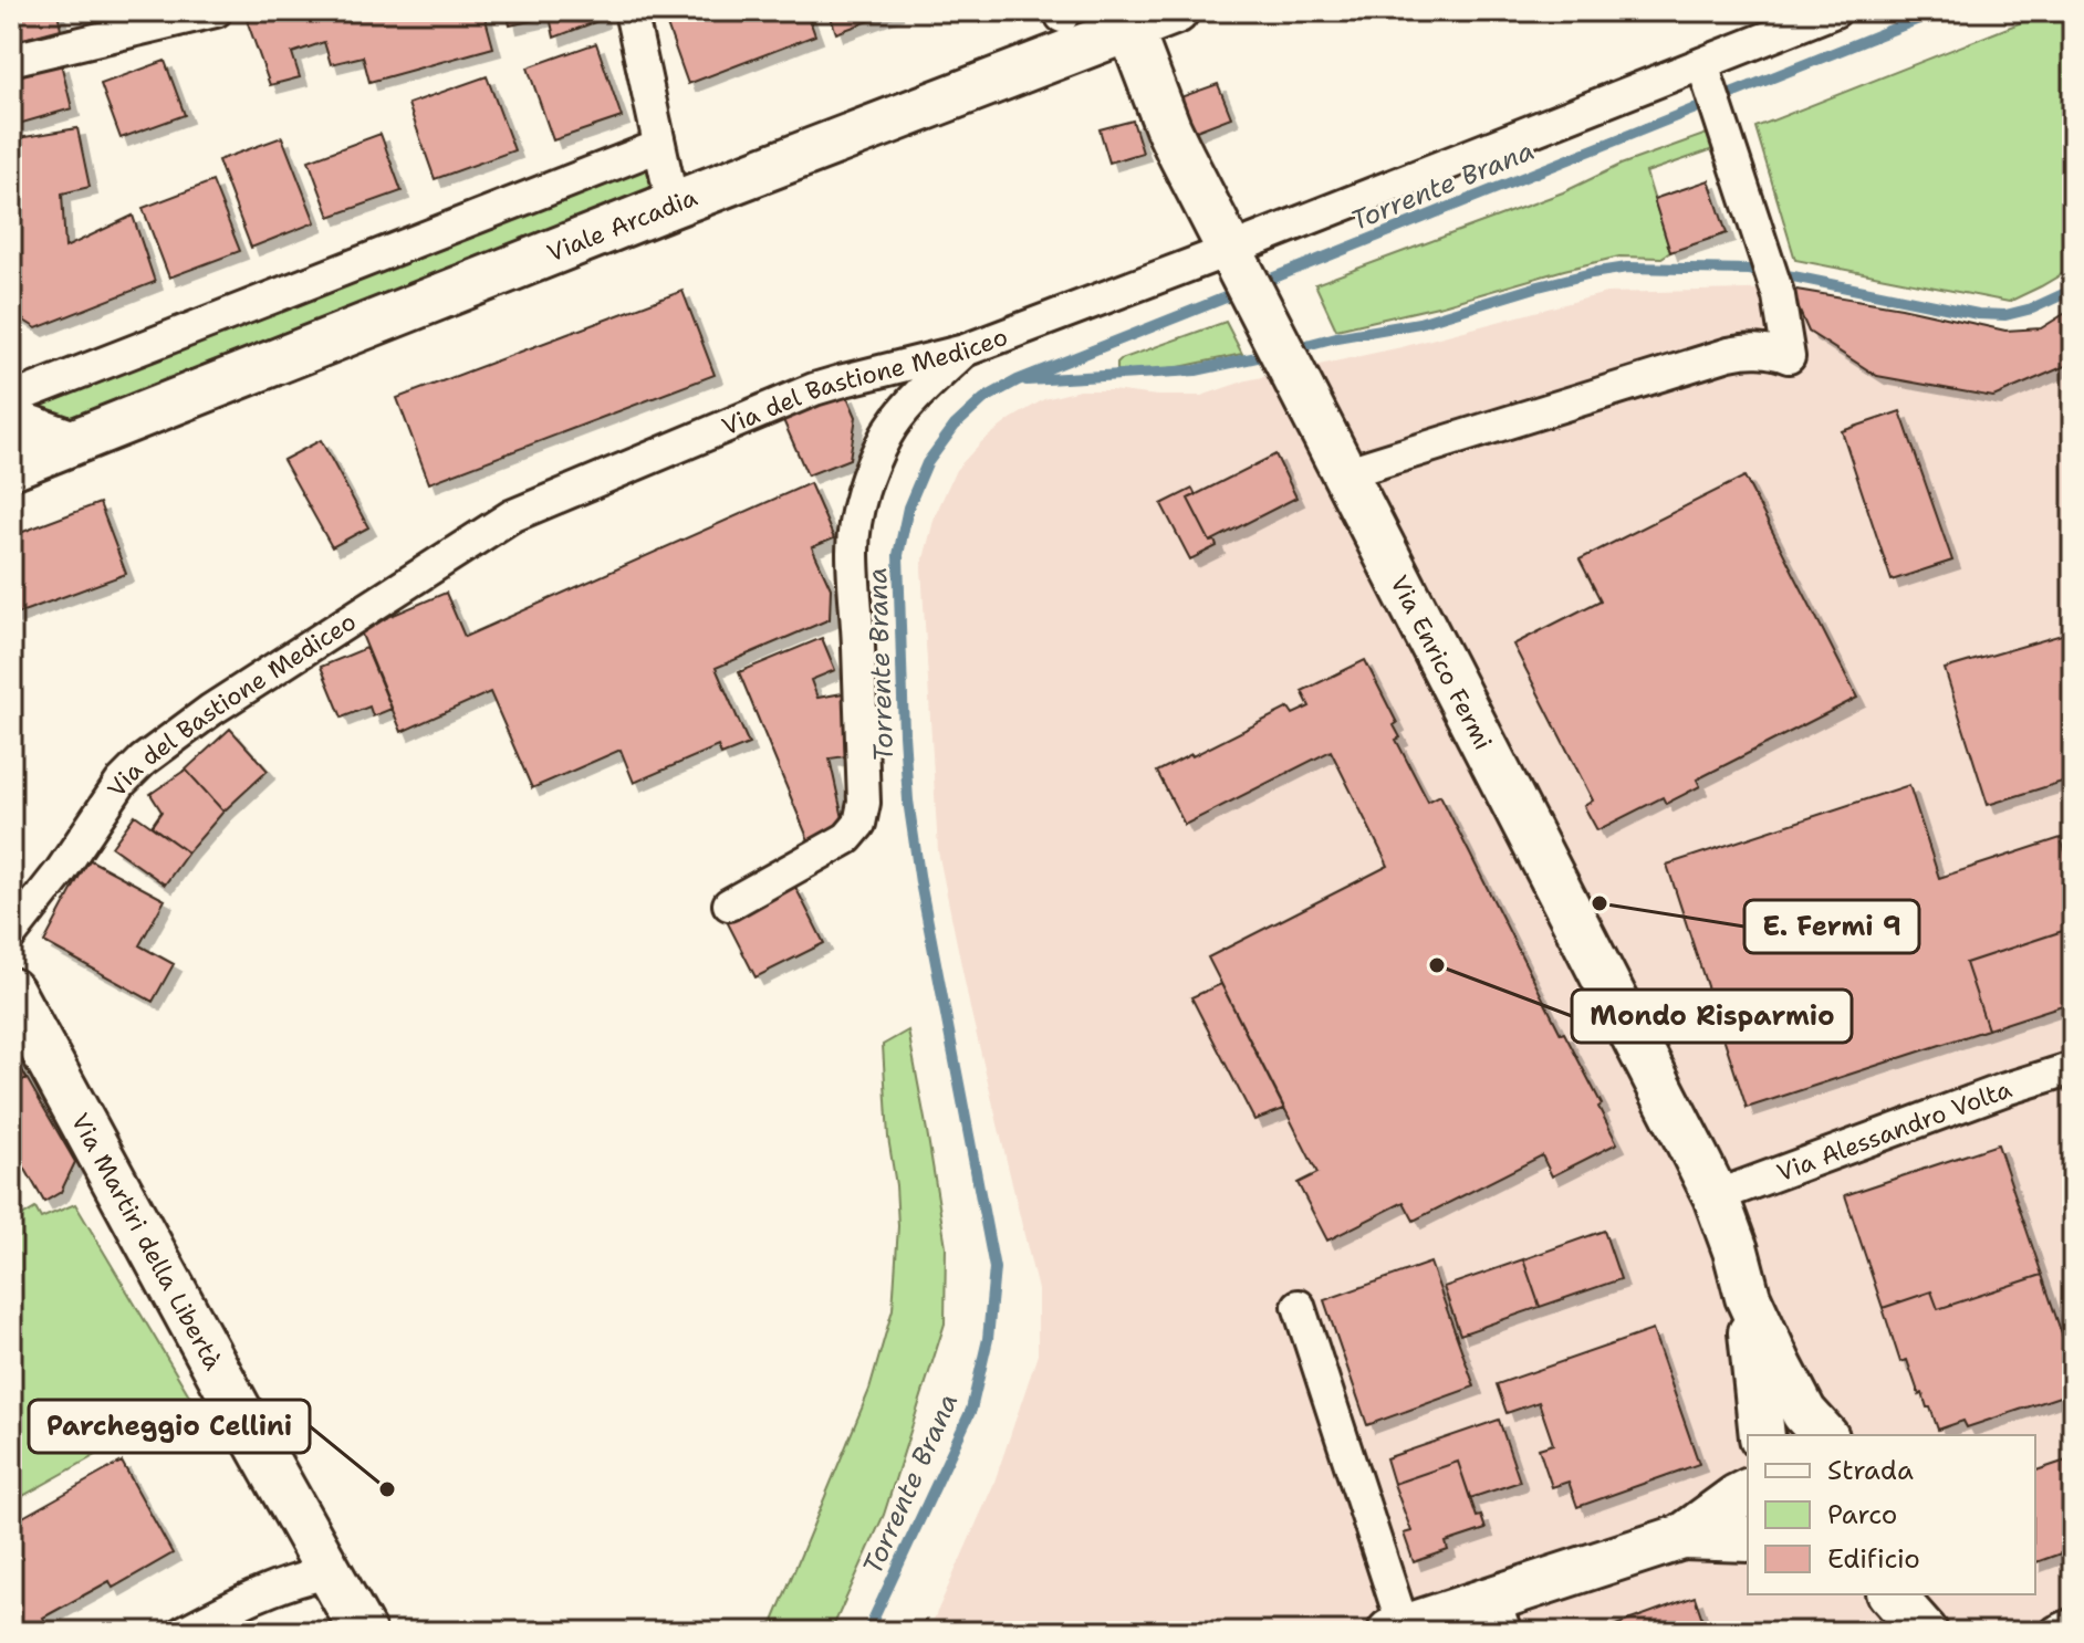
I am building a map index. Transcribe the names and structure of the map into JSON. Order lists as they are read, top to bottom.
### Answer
{
  "streets": {
    "street": [
      "Viale Arcadia",
      "Via del Bastione Mediceo",
      "Via Enrico Fermi",
      "Via Alessandro Volta",
      "Via Martiri della Libertà"
    ]
  },
  "crossings": [
    ["Viale Arcadia", "Via Enrico Fermi"],
    ["Via del Bastione Mediceo", "Via Enrico Fermi"],
    ["Via Enrico Fermi", "Via Alessandro Volta"]
  ],
  "water": ["Torrente Brana"],
  "places": ["E. Fermi 9", "Mondo Risparmio", "Parcheggio Cellini"],
  "legend": ["Strada", "Parco", "Edificio"]
}
